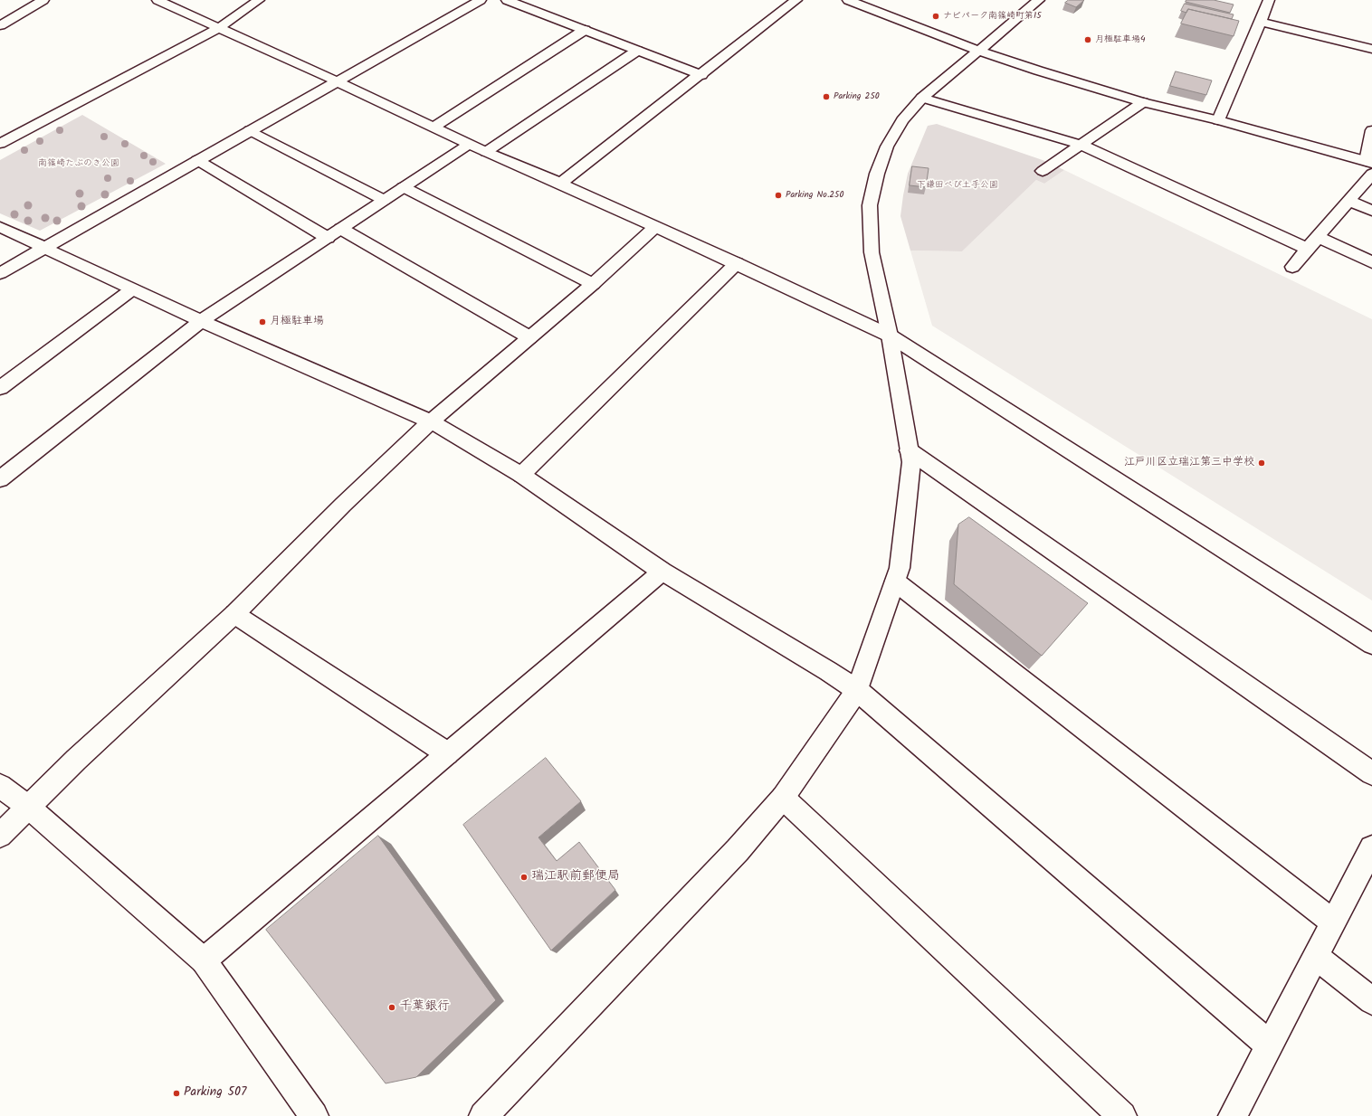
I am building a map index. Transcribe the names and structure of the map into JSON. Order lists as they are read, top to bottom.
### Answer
{
  "parks": ["南篠崎たぶのき公園", "下鎌田べび土手公園"],
  "places": [
    "ナビパーク南篠崎町第15",
    "月極駐車場4",
    "Parking 250",
    "Parking No.250",
    "月極駐車場",
    "江戸川区立瑞江第三中学校",
    "瑞江駅前郵便局",
    "千葉銀行",
    "Parking 507"
  ]
}
